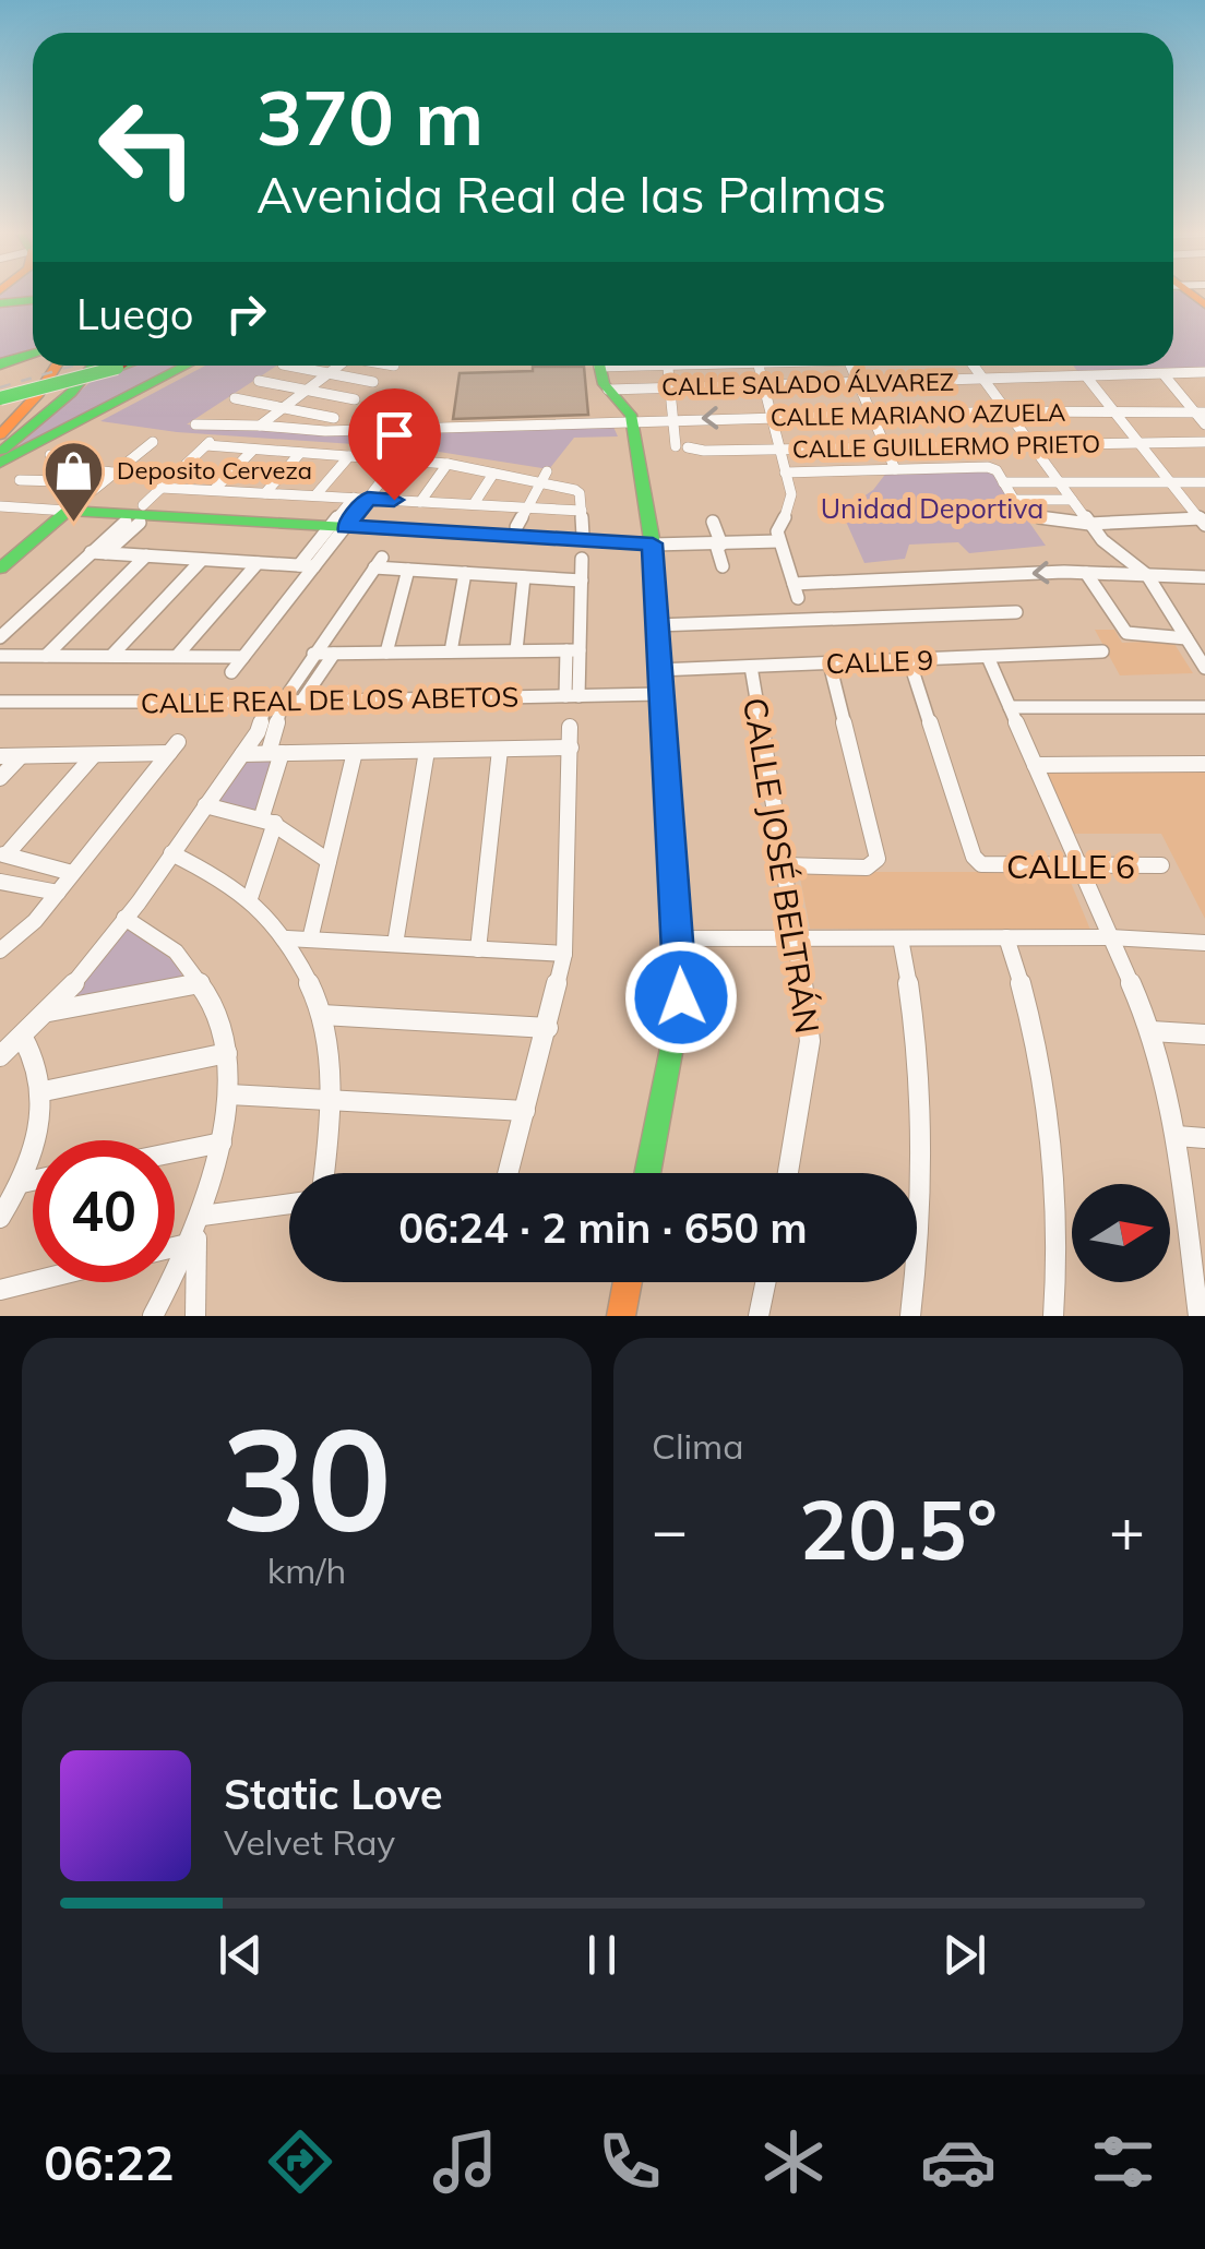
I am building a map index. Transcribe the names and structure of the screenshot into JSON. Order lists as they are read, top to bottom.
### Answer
{
  "streets": {
    "street": [
      "CALLE SALADO ÁLVAREZ",
      "CALLE MARIANO AZUELA",
      "CALLE GUILLERMO PRIETO",
      "CALLE 9",
      "CALLE REAL DE LOS ABETOS",
      "CALLE JOSÉ BELTRÁN",
      "CALLE 6"
    ]
  },
  "crossings": [
    ["CALLE MARIANO AZUELA", "CALLE GUILLERMO PRIETO"],
    ["CALLE 9", "CALLE JOSÉ BELTRÁN"],
    ["CALLE 9", "CALLE 6"]
  ],
  "parks": ["Unidad Deportiva"],
  "places": {
    "shop": ["Deposito Cerveza"]
  },
  "north": "right",
  "page": {
    "turn": ["370 m", "Avenida Real de las Palmas"],
    "then": "Luego",
    "limit": "40",
    "trip": "06:24 · 2 min · 650 m",
    "tile": [
      ["30", "km/h"],
      "Clima"
    ],
    "heat": ["−", "20.5°", "+"],
    "song": ["Static Love", "Velvet Ray"],
    "tabs": "06:22"
  }
}
